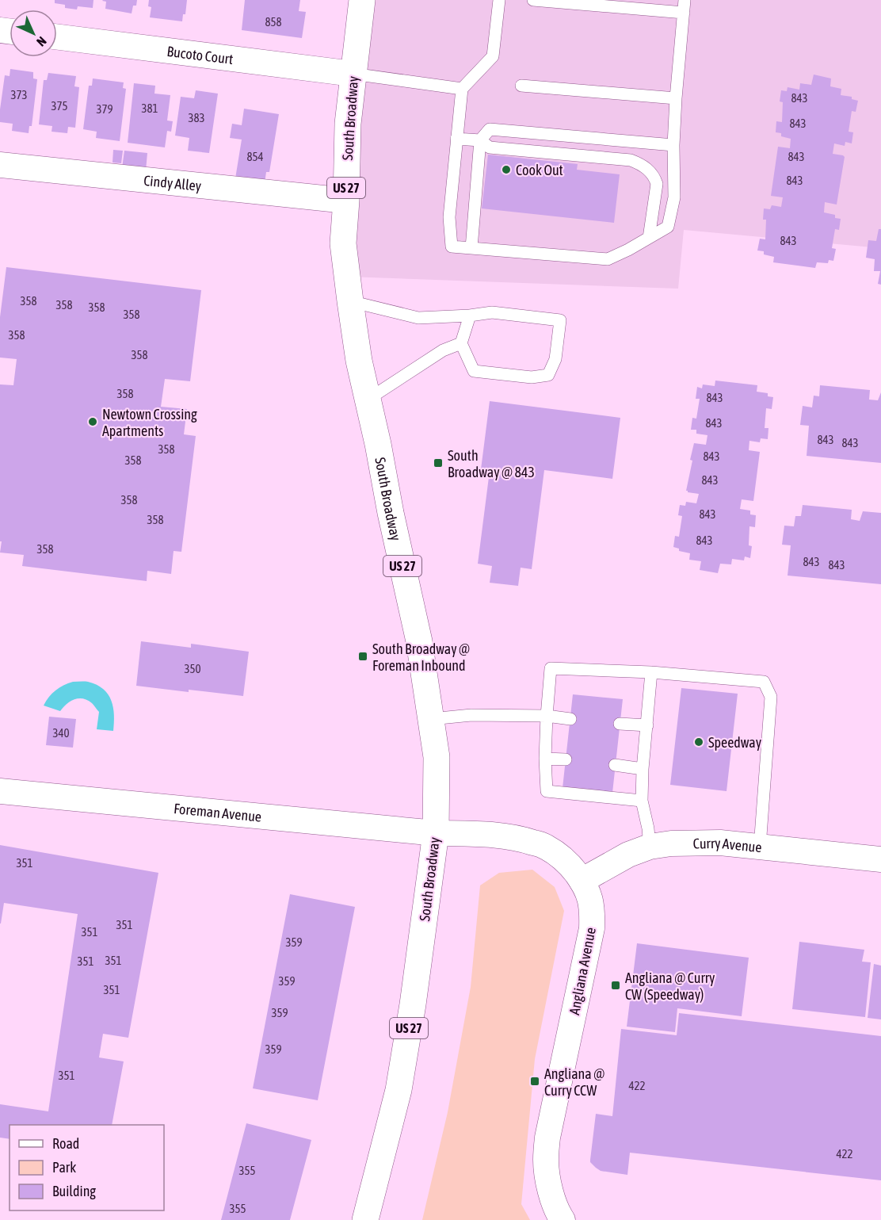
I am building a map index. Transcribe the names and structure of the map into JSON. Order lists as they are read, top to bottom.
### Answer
{
  "streets": {
    "main road": ["South Broadway", "US 27"],
    "street": [
      "Bucoto Court",
      "Cindy Alley",
      "Foreman Avenue",
      "Curry Avenue",
      "Angliana Avenue"
    ]
  },
  "crossings": [
    ["Bucoto Court", "South Broadway"],
    ["South Broadway", "Cindy Alley"],
    ["South Broadway", "Foreman Avenue"],
    ["South Broadway", "Angliana Avenue"],
    ["Foreman Avenue", "Angliana Avenue"],
    ["Curry Avenue", "Angliana Avenue"]
  ],
  "places": {
    "other": ["Cook Out", "Newtown Crossing Apartments", "Speedway"],
    "transit": [
      "South Broadway @ 843",
      "South Broadway @ Foreman Inbound",
      "Angliana @ Curry CW (Speedway)",
      "Angliana @ Curry CCW"
    ]
  },
  "house_numbers": [
    "858",
    "373",
    "843",
    "375",
    "381",
    "379",
    "383",
    "843",
    "854",
    "843",
    "843",
    "843",
    "358",
    "358",
    "358",
    "358",
    "358",
    "358",
    "358",
    "843",
    "843",
    "843",
    "843",
    "358",
    "843",
    "358",
    "843",
    "358",
    "843",
    "358",
    "843",
    "358",
    "843",
    "843",
    "350",
    "340",
    "351",
    "351",
    "351",
    "359",
    "351",
    "351",
    "359",
    "351",
    "359",
    "359",
    "351",
    "422",
    "422",
    "355",
    "355"
  ],
  "legend": ["Road", "Park", "Building"],
  "north": "bottom right"
}
